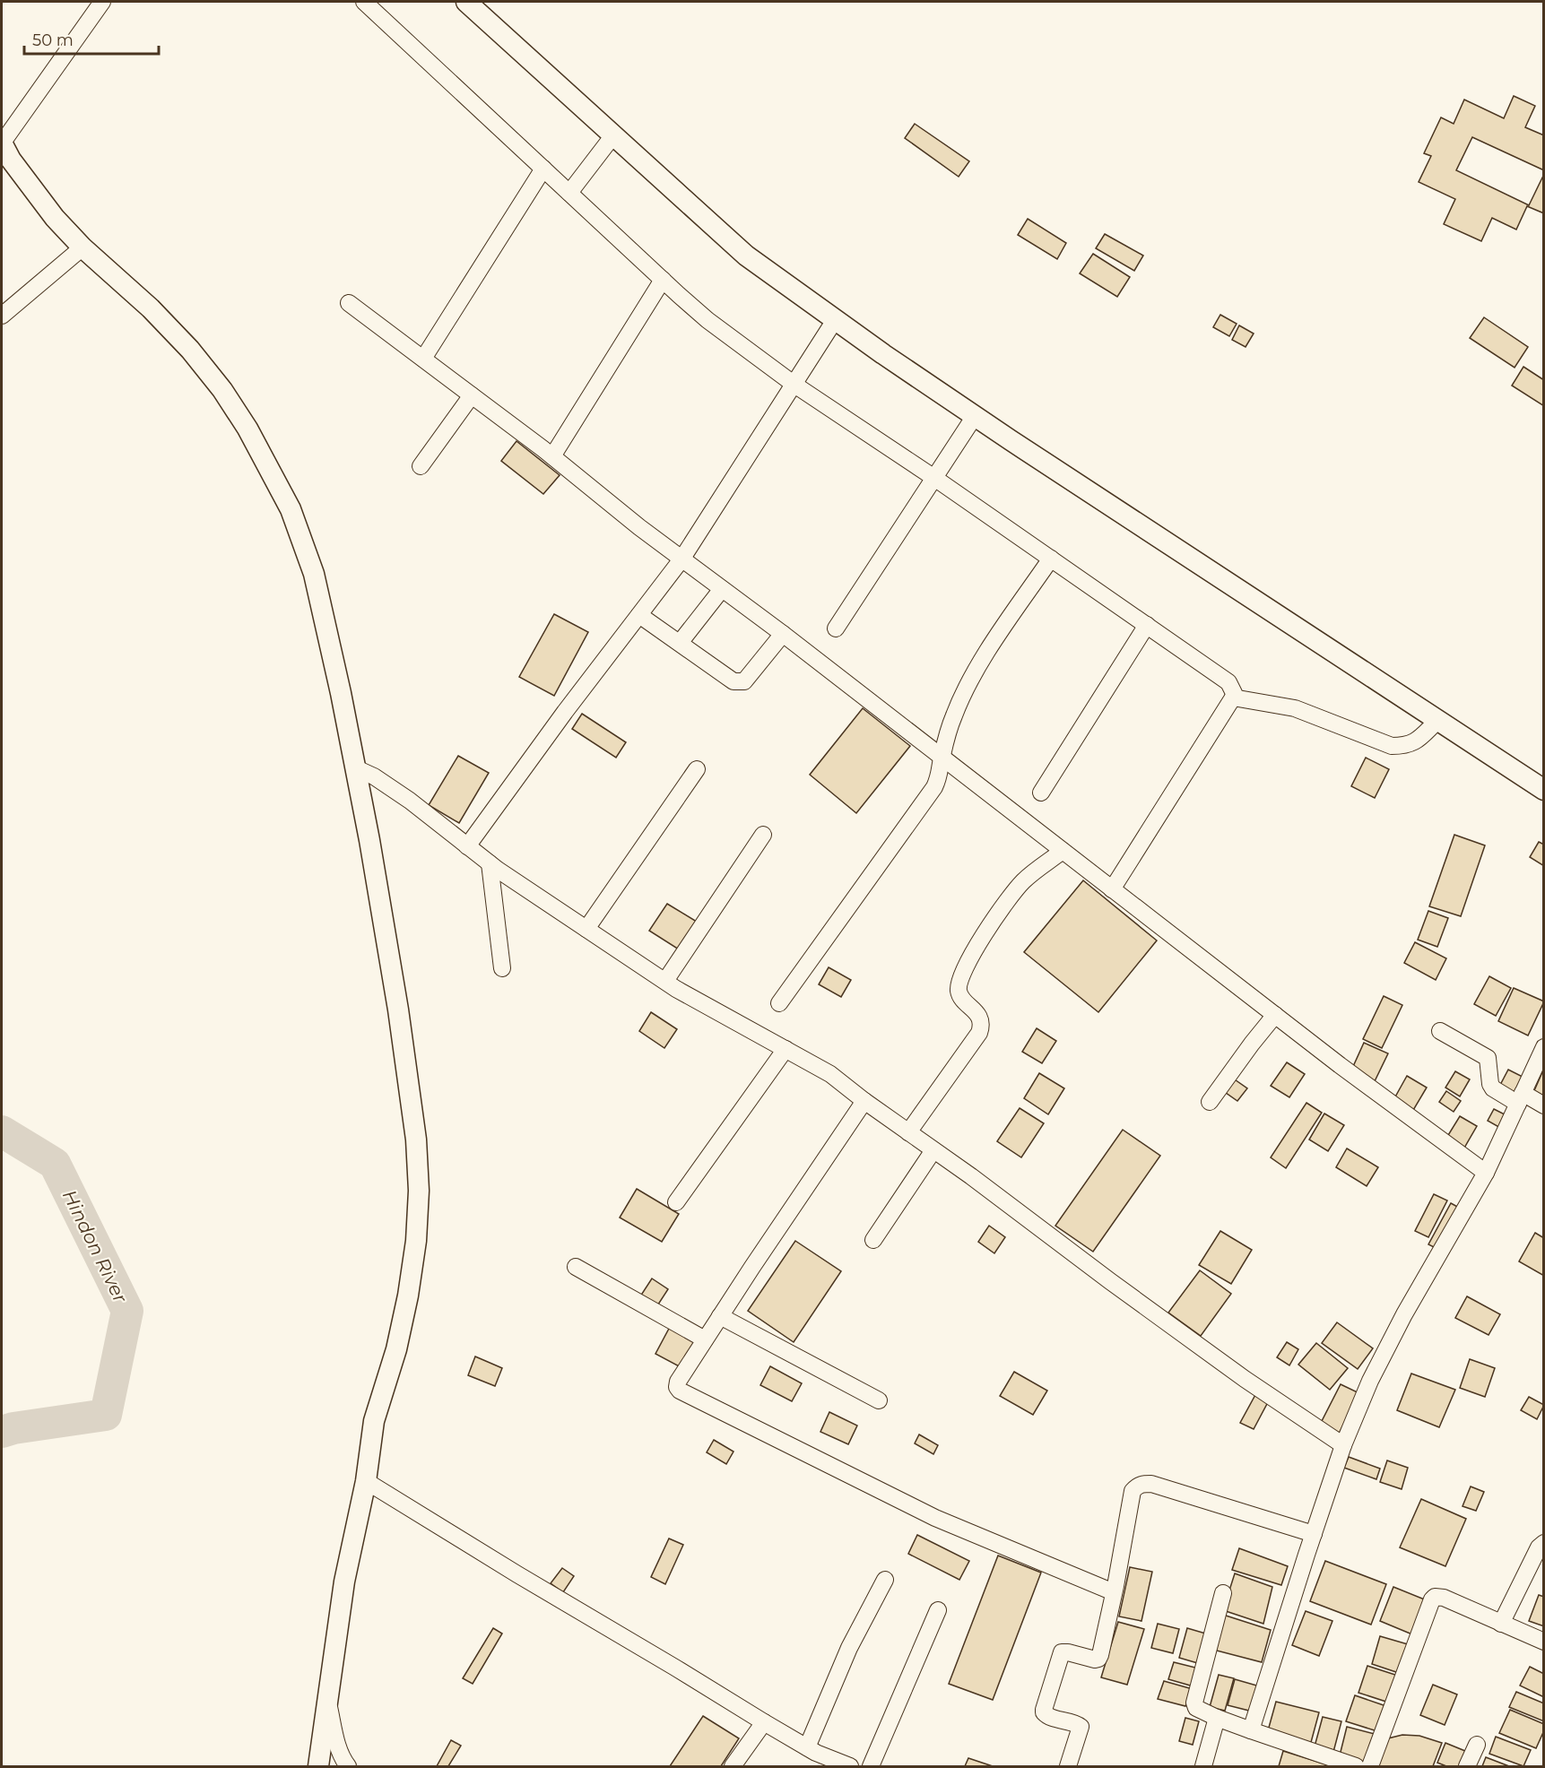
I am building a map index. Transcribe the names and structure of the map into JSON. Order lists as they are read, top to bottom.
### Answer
{
  "water": ["Hindon River"],
  "scale_bar": "50 m"
}
